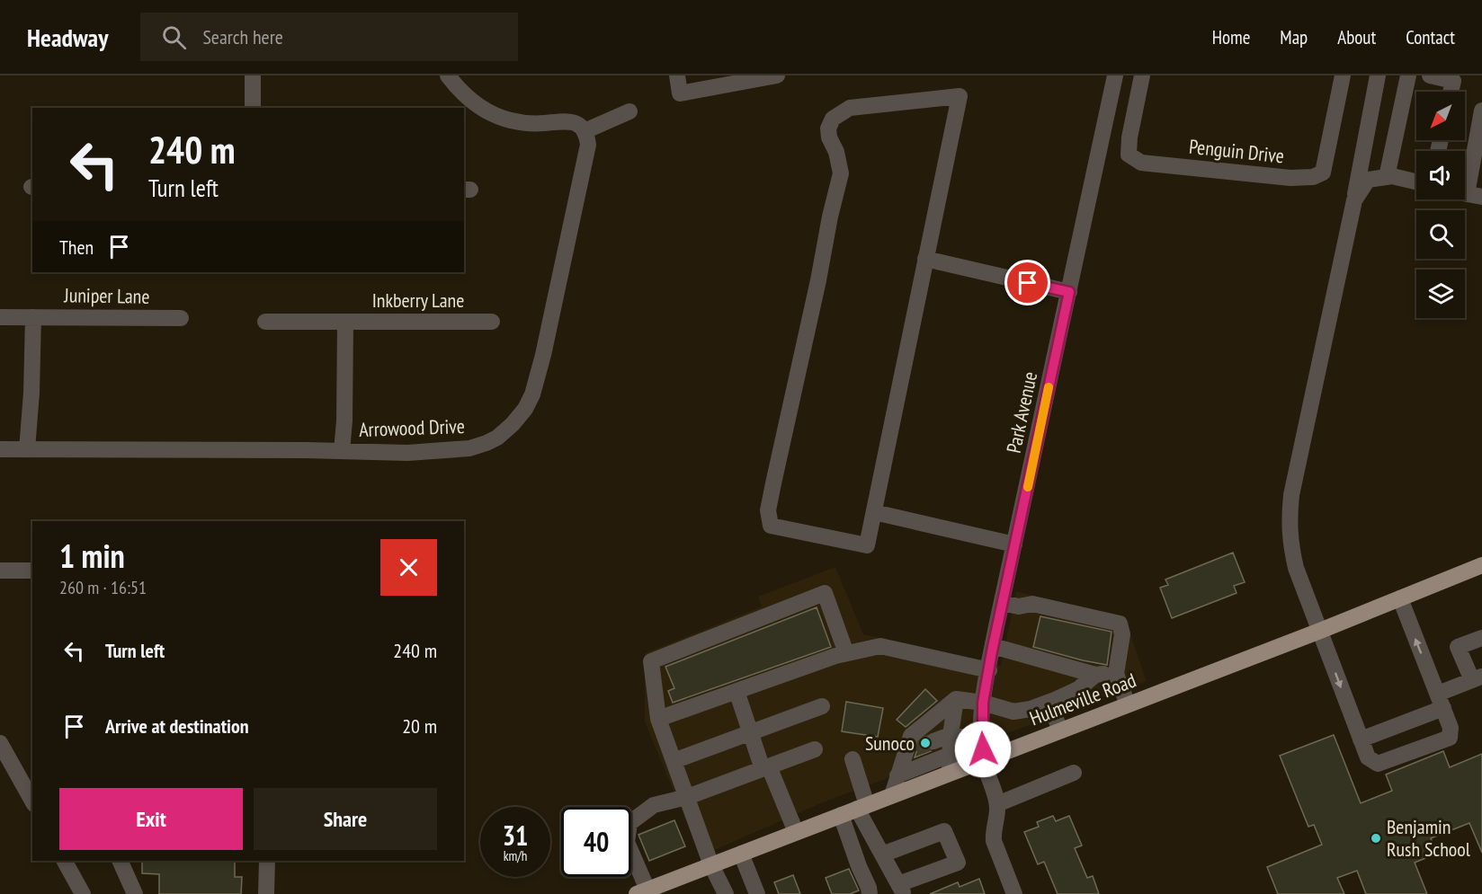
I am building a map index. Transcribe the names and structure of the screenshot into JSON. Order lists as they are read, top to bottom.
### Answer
{
  "streets": {
    "main road": ["Hulmeville Road"],
    "street": [
      "Penguin Drive",
      "Juniper Lane",
      "Inkberry Lane",
      "Park Avenue",
      "Arrowood Drive"
    ]
  },
  "crossings": [
    ["Inkberry Lane", "Arrowood Drive"],
    ["Park Avenue", "Hulmeville Road"]
  ],
  "places": ["Sunoco", "Benjamin Rush School"],
  "north": "bottom left",
  "page": {
    "header": "Headway",
    "search": "Search here",
    "nav": [
      "Home",
      "Map",
      "About",
      "Contact"
    ],
    "turn": ["240 m", "Turn left"],
    "then": "Then",
    "heading": ["1 min", "260 m · 16:51"],
    "list": [
      {
        "name": "Turn left",
        "value": "240 m"
      },
      {
        "name": "Arrive at destination",
        "value": "20 m"
      }
    ],
    "buttons": ["Exit", "Share"],
    "speed": "31 km/h",
    "limit": "40"
  }
}
